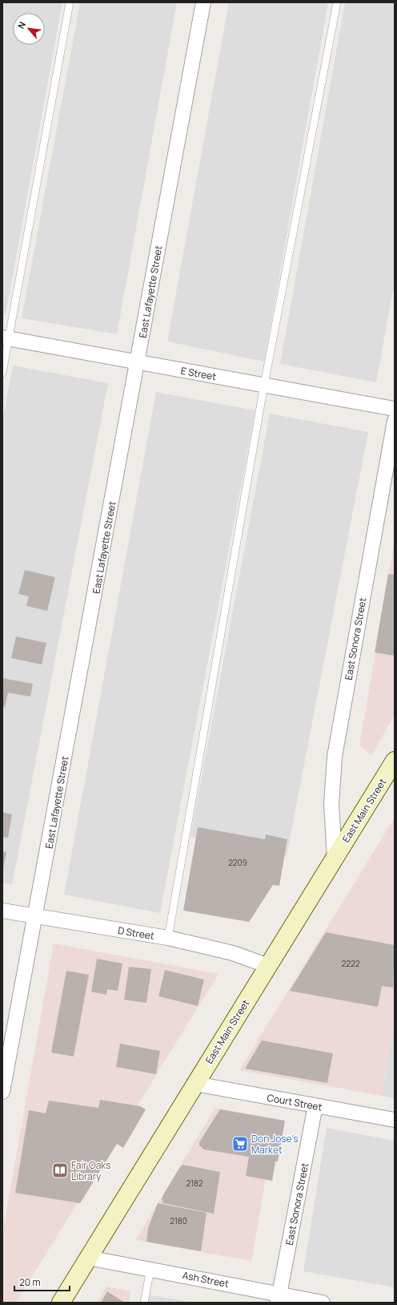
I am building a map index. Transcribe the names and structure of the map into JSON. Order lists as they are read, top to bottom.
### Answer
{
  "streets": {
    "main road": ["East Main Street"],
    "street": [
      "East Lafayette Street",
      "E Street",
      "East Sonora Street",
      "D Street",
      "Court Street",
      "Ash Street"
    ]
  },
  "crossings": [
    ["East Lafayette Street", "E Street"],
    ["East Lafayette Street", "D Street"],
    ["East Sonora Street", "East Main Street"],
    ["East Sonora Street", "Court Street"],
    ["East Sonora Street", "Ash Street"],
    ["East Main Street", "D Street"],
    ["East Main Street", "Court Street"],
    ["East Main Street", "Ash Street"]
  ],
  "places": {
    "supermarket": ["Don Jose's Market"],
    "library": ["Fair Oaks Library"]
  },
  "house_numbers": [
    "2209",
    "2222",
    "2182",
    "2180"
  ],
  "scale_bar": "20 m",
  "north": "top left"
}
